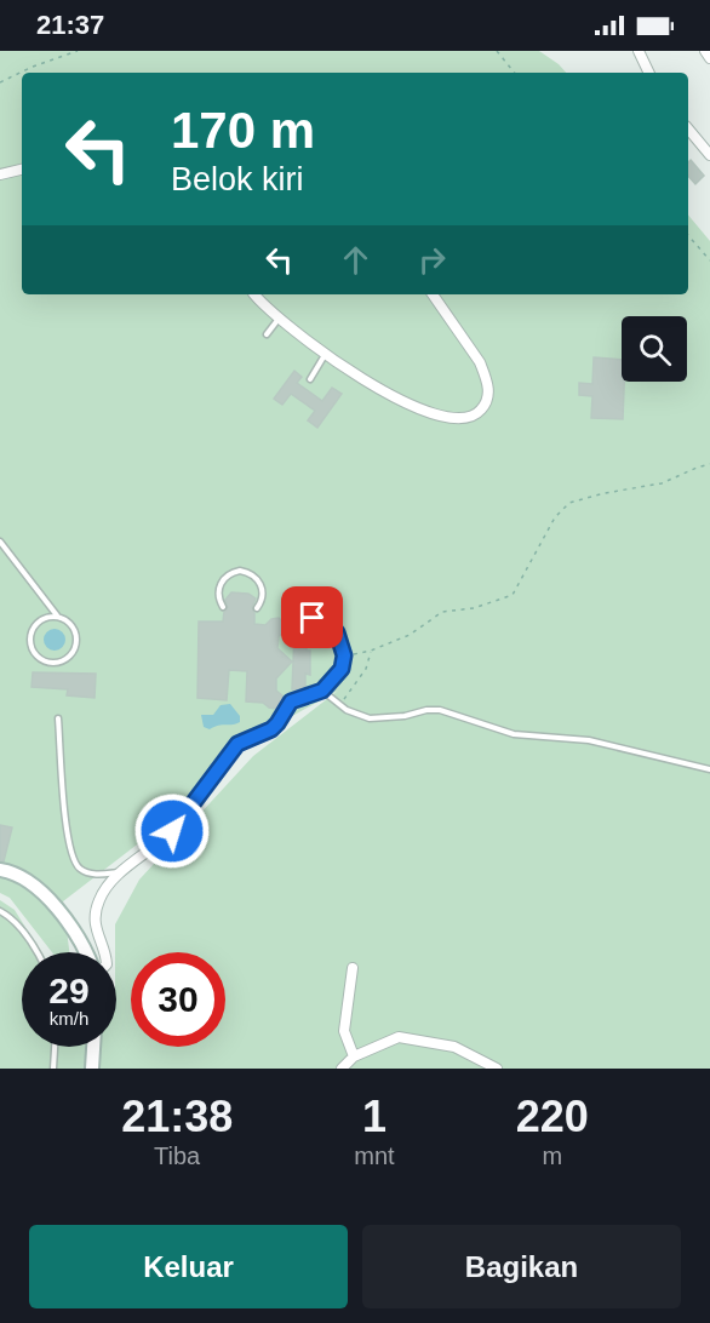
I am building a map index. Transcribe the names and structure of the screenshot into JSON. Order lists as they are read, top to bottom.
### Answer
{
  "page": {
    "status": "21:37",
    "turn": ["170 m", "Belok kiri"],
    "speed": "29 km/h",
    "limit": "30",
    "eta": [
      "21:38",
      "Tiba",
      "1",
      "mnt",
      "220",
      "m"
    ],
    "buttons": ["Keluar", "Bagikan"]
  }
}
